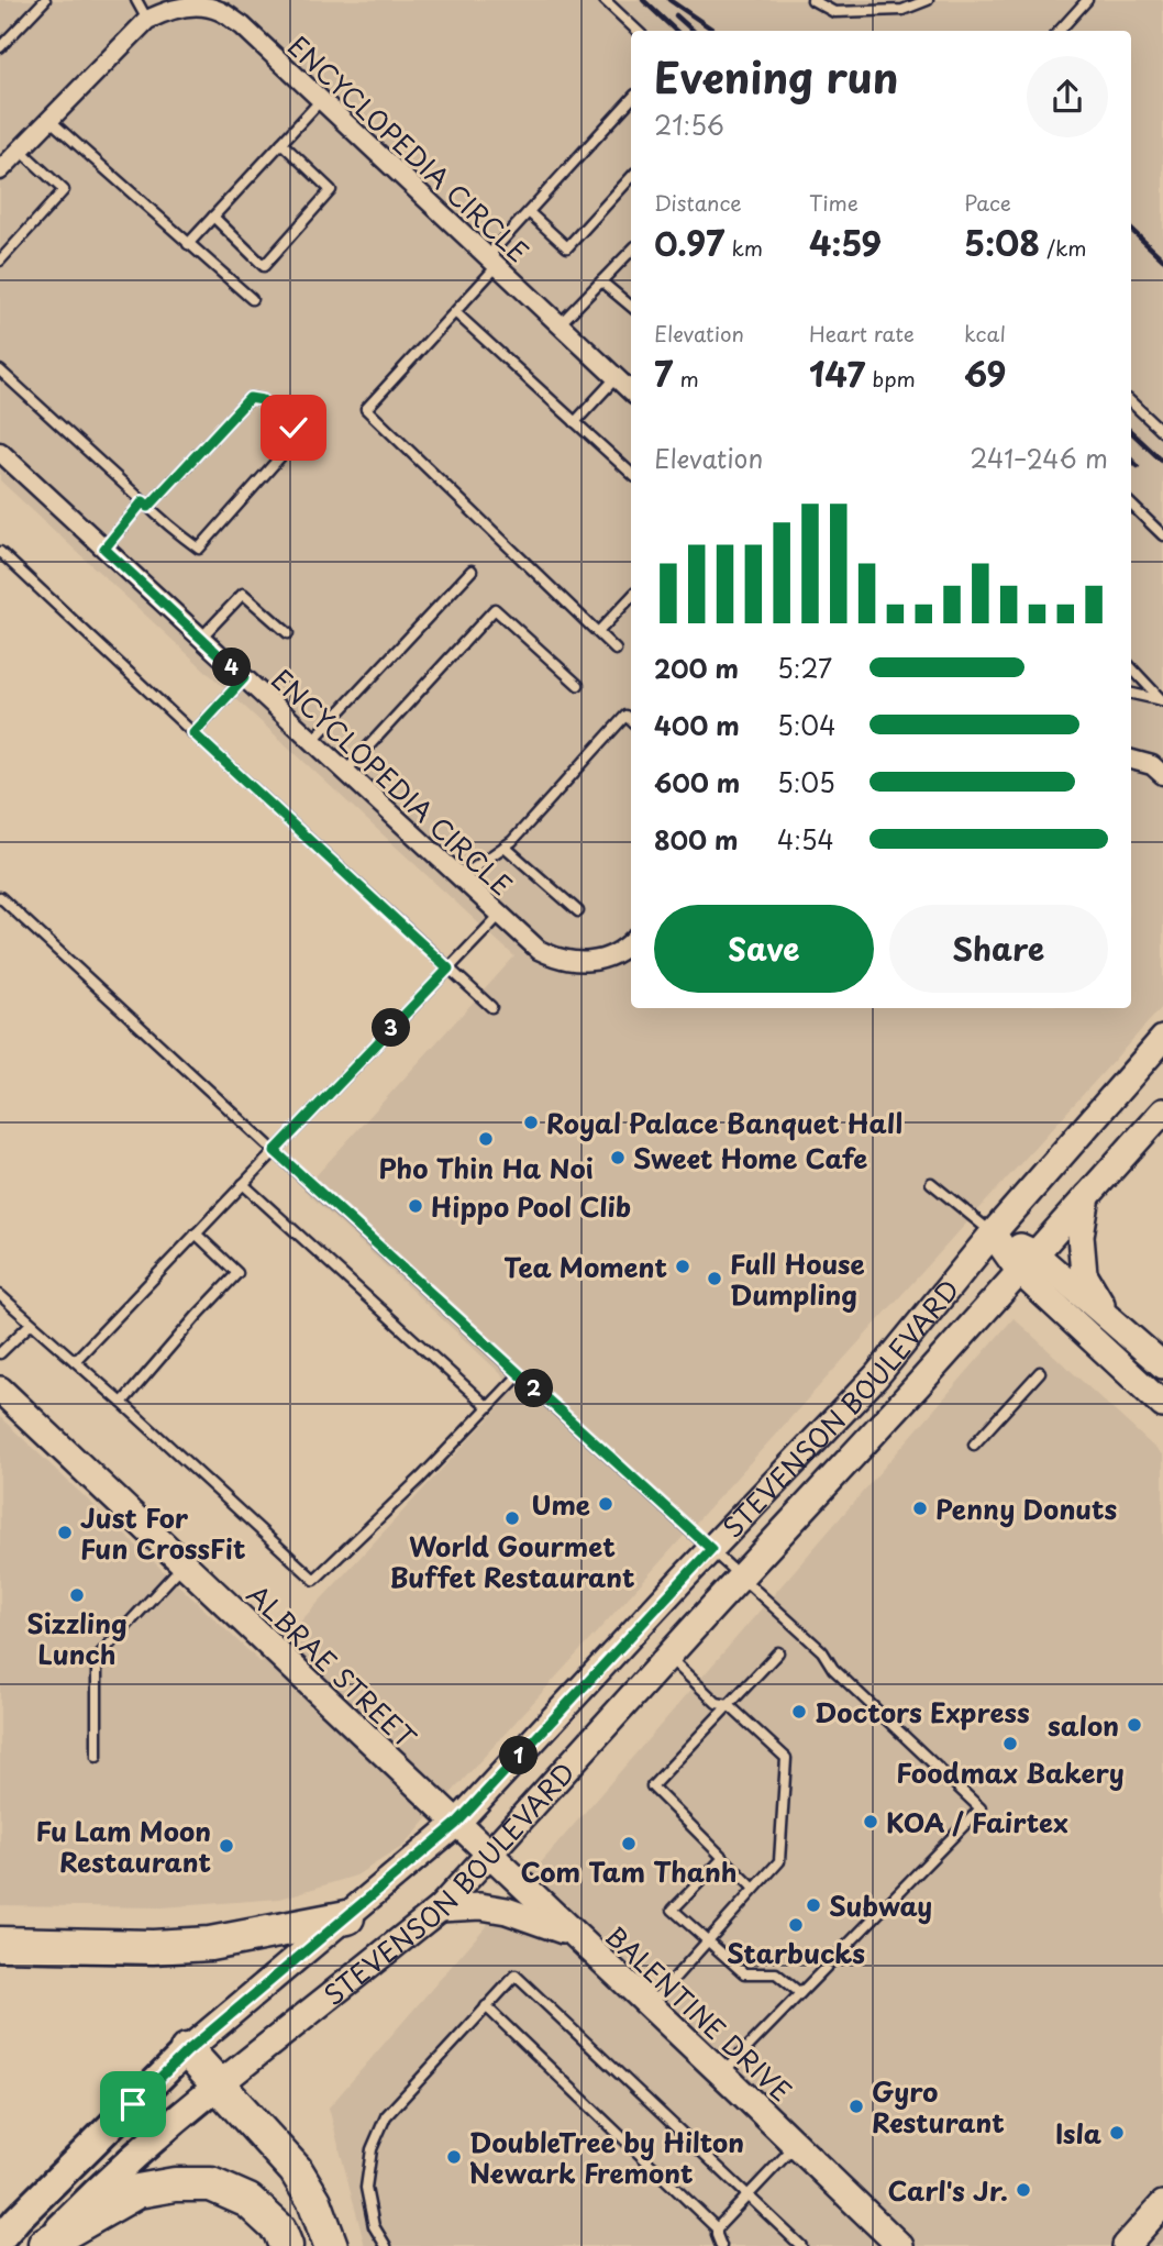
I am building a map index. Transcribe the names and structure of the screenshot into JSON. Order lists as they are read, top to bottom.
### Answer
{
  "streets": {
    "main road": ["STEVENSON BOULEVARD", "ALBRAE STREET", "BALENTINE DRIVE"],
    "street": ["ENCYCLOPEDIA CIRCLE"]
  },
  "crossings": [
    ["STEVENSON BOULEVARD", "ALBRAE STREET"],
    ["STEVENSON BOULEVARD", "BALENTINE DRIVE"],
    ["ALBRAE STREET", "BALENTINE DRIVE"]
  ],
  "places": [
    "Royal Palace Banquet Hall",
    "Pho Thin Ha Noi",
    "Sweet Home Cafe",
    "Hippo Pool Clib",
    "Tea Moment",
    "Full House Dumpling",
    "Ume",
    "Penny Donuts",
    "World Gourmet Buffet Restaurant",
    "Just For Fun CrossFit",
    "Sizzling Lunch",
    "Doctors Express",
    "salon",
    "Foodmax Bakery",
    "KOA / Fairtex",
    "Com Tam Thanh",
    "Fu Lam Moon Restaurant",
    "Subway",
    "Starbucks",
    "Gyro Resturant",
    "Isla",
    "DoubleTree by Hilton Newark Fremont",
    "Carl's Jr."
  ],
  "page": {
    "heading": ["Evening run", "21:56"],
    "stats": [
      ["Distance", "0.97 km"],
      ["Time", "4:59"],
      ["Pace", "5:08 /km"],
      ["Elevation", "7 m"],
      ["Heart rate", "147 bpm"],
      ["kcal", "69"]
    ],
    "chart": ["Elevation", "241–246 m"],
    "list": [
      {
        "name": "200 m",
        "note": "5:27"
      },
      {
        "name": "400 m",
        "note": "5:04"
      },
      {
        "name": "600 m",
        "note": "5:05"
      },
      {
        "name": "800 m",
        "note": "4:54"
      }
    ],
    "pins": [
      "4",
      "3",
      "2",
      "1"
    ],
    "buttons": ["Save", "Share"]
  }
}
